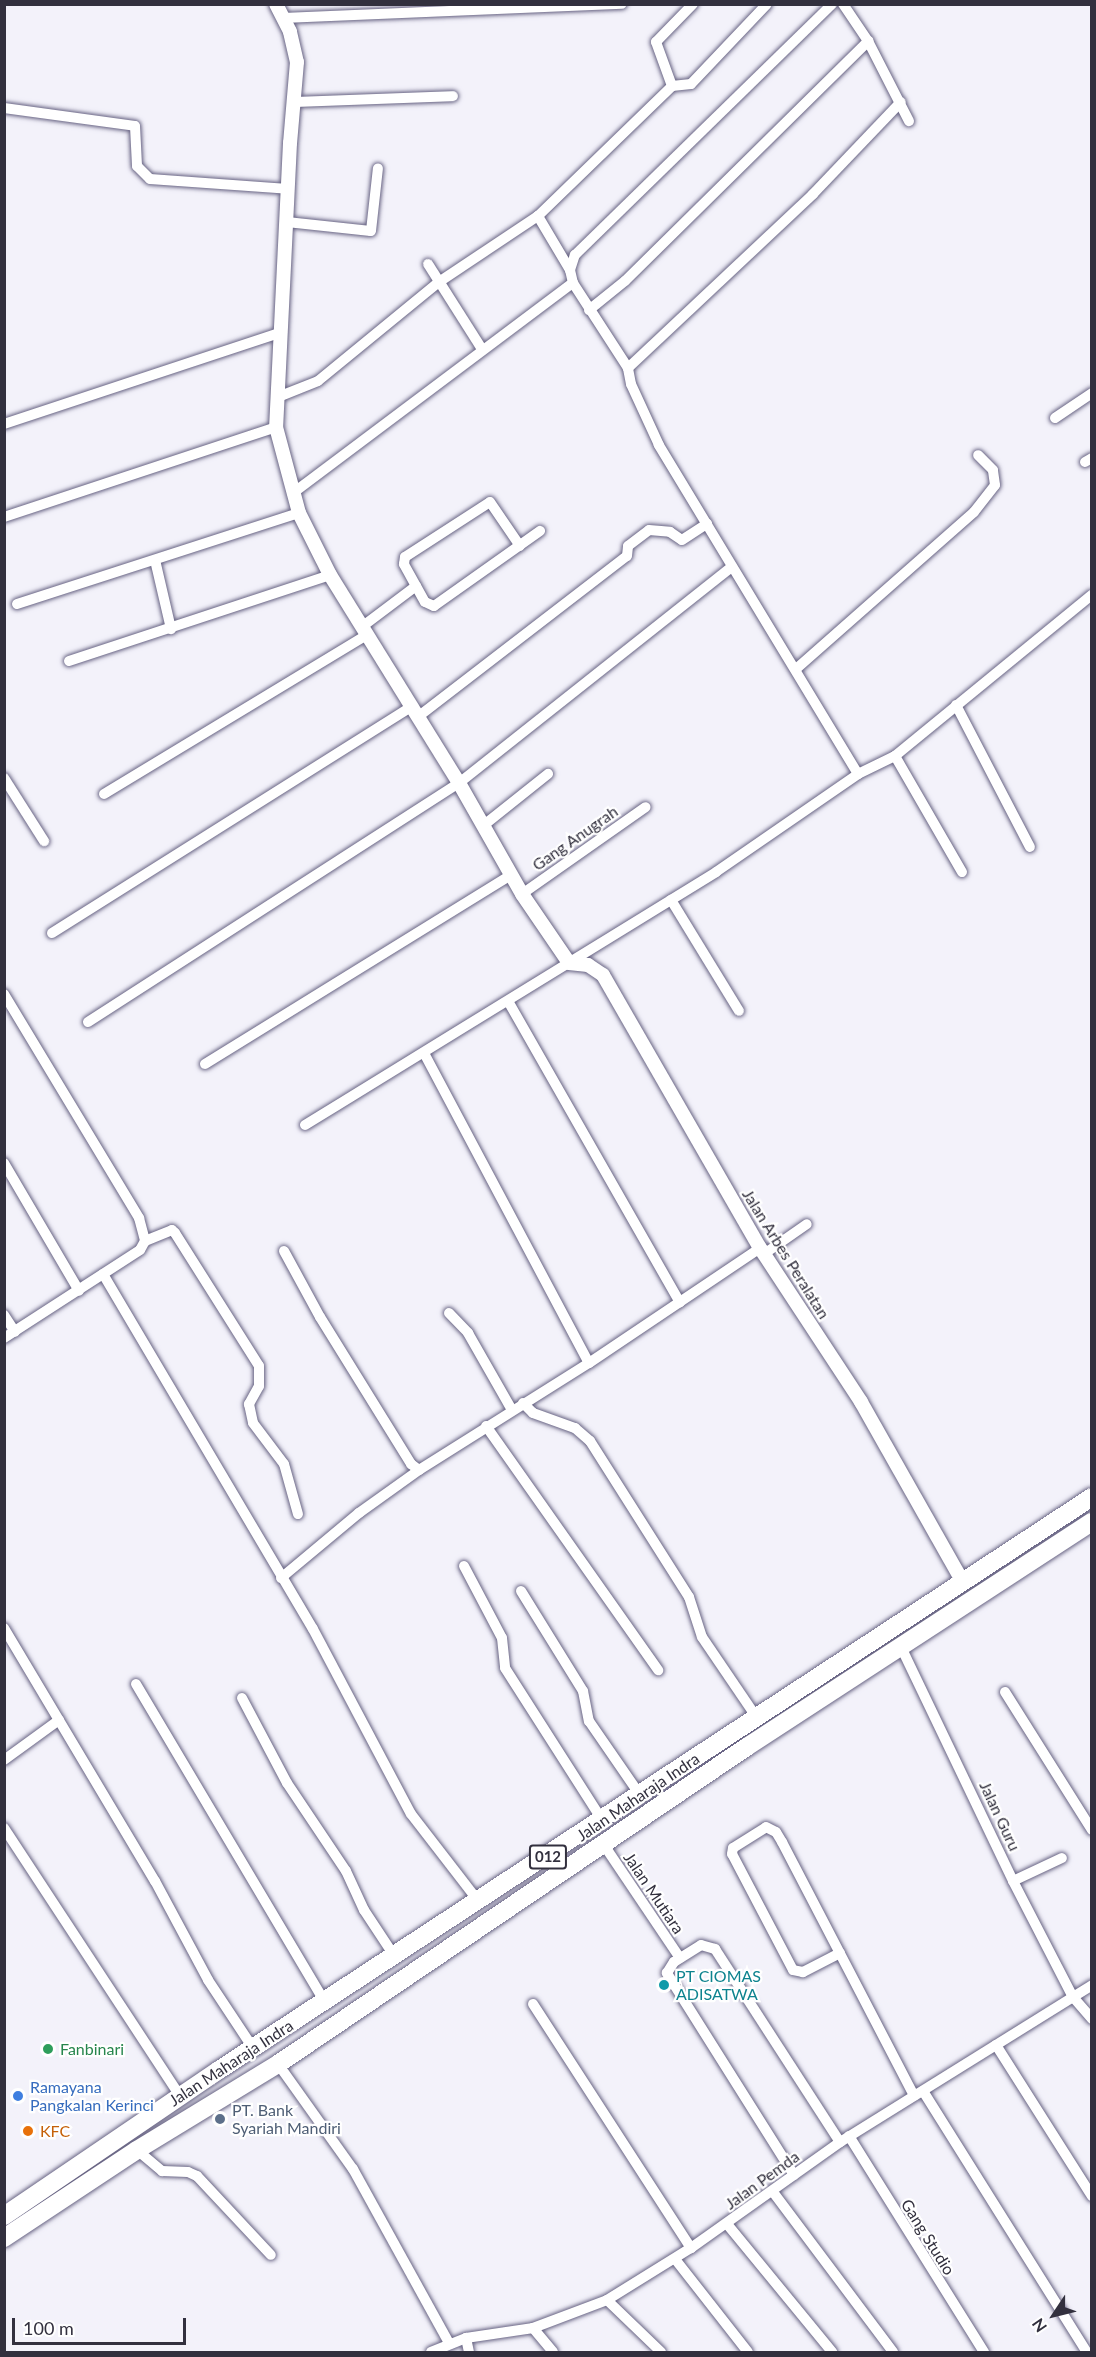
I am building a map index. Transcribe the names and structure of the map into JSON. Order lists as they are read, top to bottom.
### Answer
{
  "streets": {
    "highway": ["Jalan Maharaja Indra", "012"],
    "street": [
      "Gang Anugrah",
      "Jalan Arbes Peralatan",
      "Jalan Guru",
      "Jalan Mutiara",
      "Jalan Pemda",
      "Gang Studio"
    ]
  },
  "crossings": [
    ["Jalan Arbes Peralatan", "Jalan Maharaja Indra"],
    ["Jalan Maharaja Indra", "Jalan Guru"],
    ["Jalan Maharaja Indra", "Jalan Mutiara"],
    ["Jalan Guru", "Jalan Pemda"],
    ["Jalan Mutiara", "Gang Studio"],
    ["Jalan Pemda", "Gang Studio"]
  ],
  "places": [
    "PT CIOMAS ADISATWA",
    "Fanbinari",
    "Ramayana Pangkalan Kerinci",
    "PT. Bank Syariah Mandiri",
    "KFC"
  ],
  "scale_bar": "100 m",
  "north": "bottom left"
}
